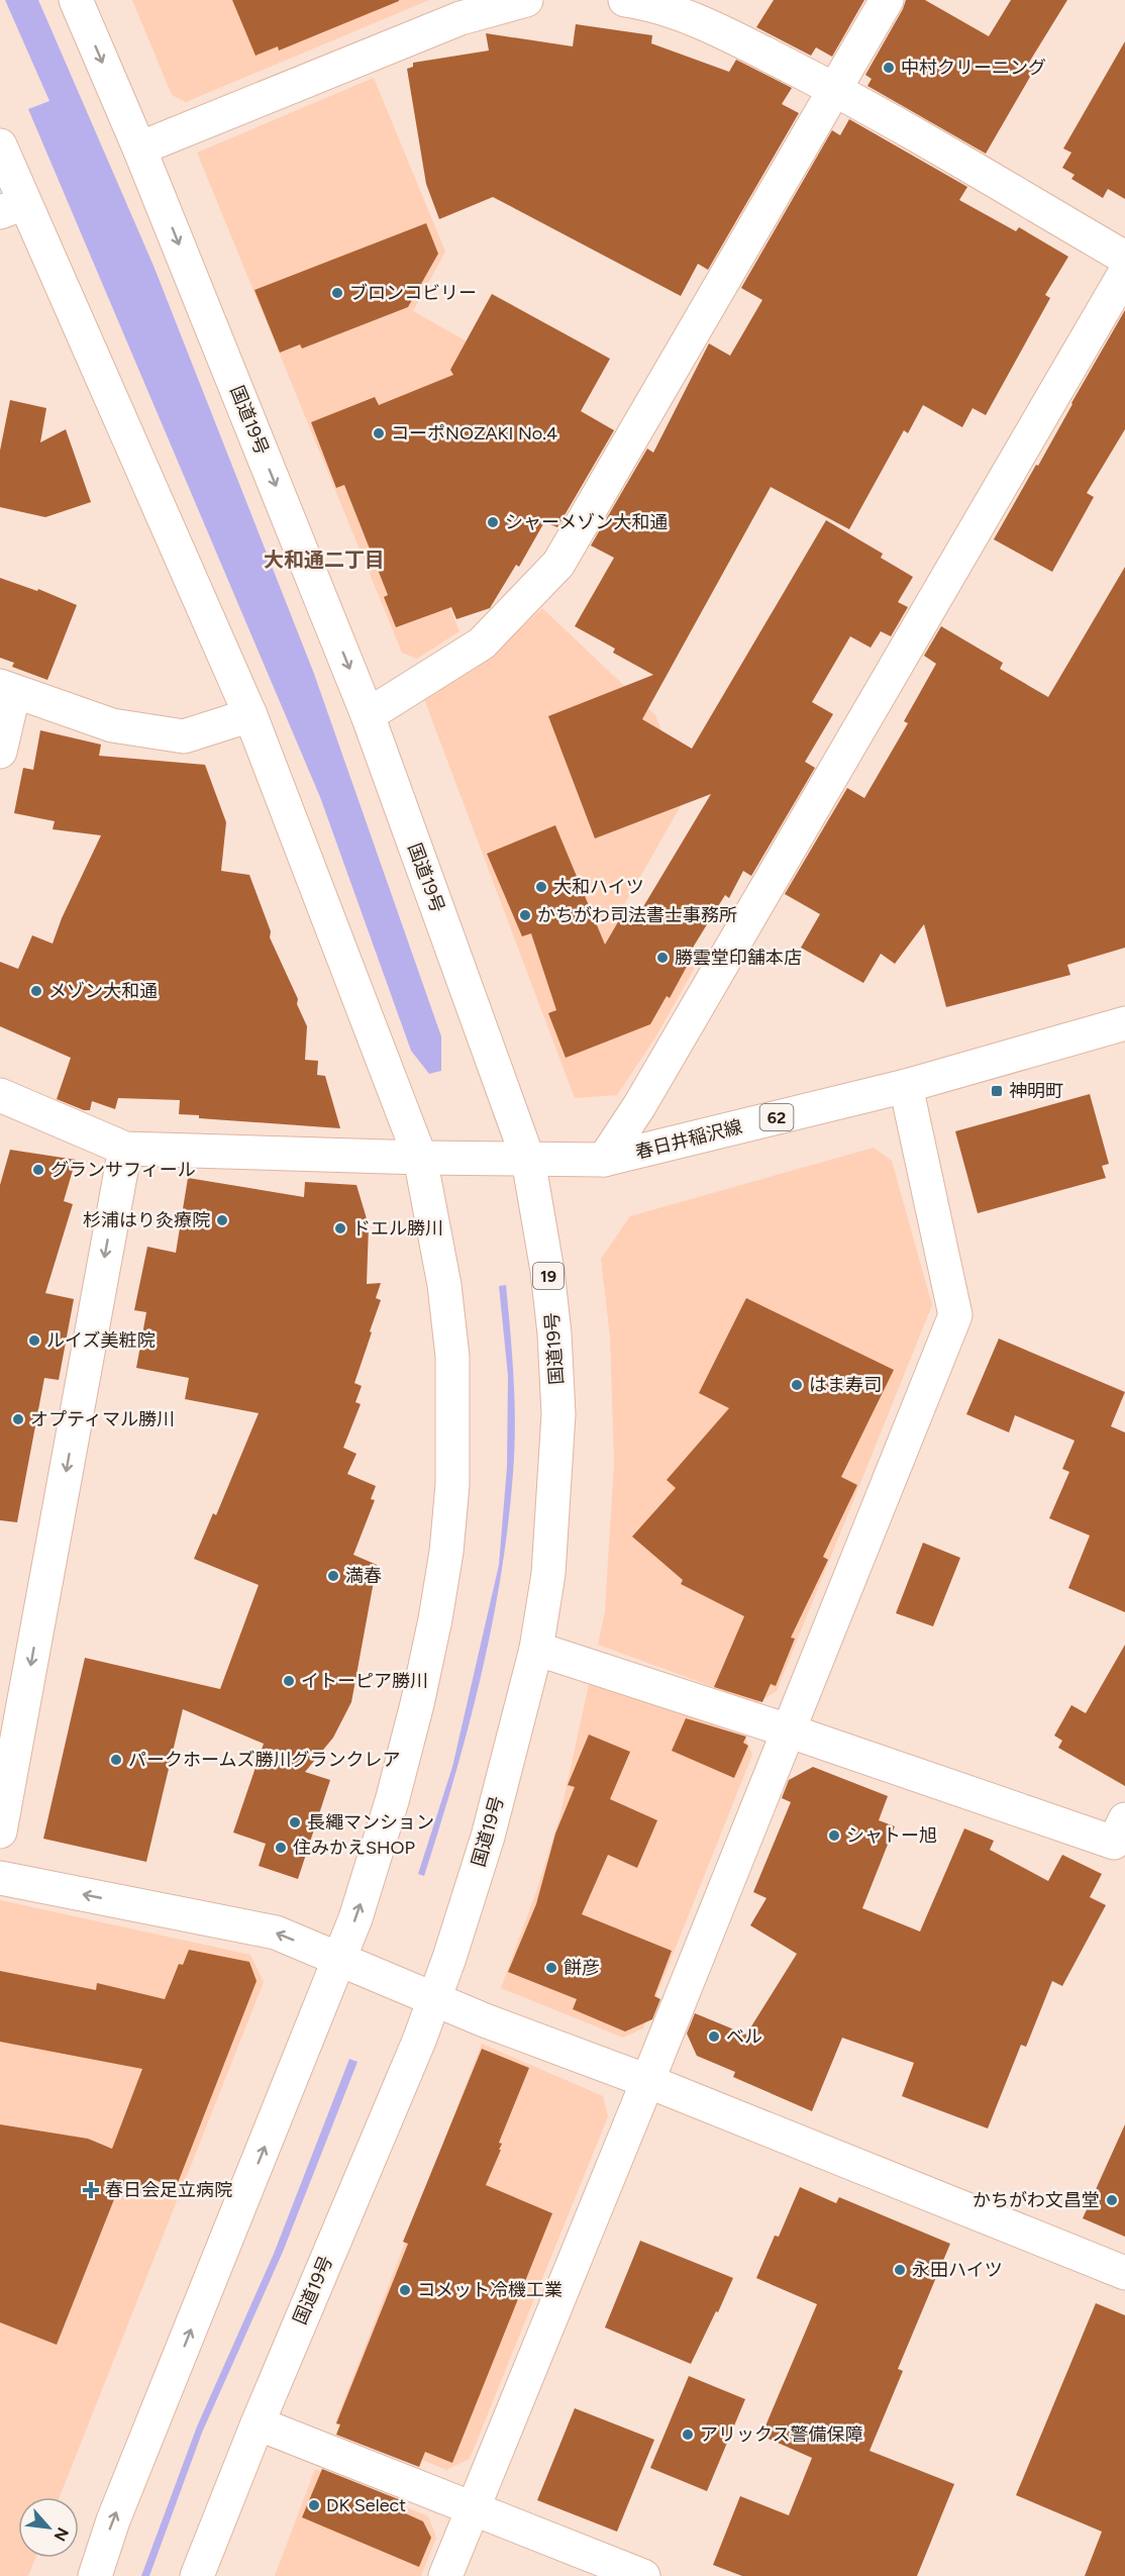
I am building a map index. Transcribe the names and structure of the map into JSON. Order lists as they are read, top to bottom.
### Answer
{
  "streets": {
    "main road": [
      "国道19号",
      "62",
      "春日井稲沢線",
      "19"
    ]
  },
  "crossings": [
    ["国道19号", "春日井稲沢線"]
  ],
  "districts": ["大和通二丁目"],
  "places": {
    "other": [
      "中村クリーニング",
      "ブロンコビリー",
      "コーポNOZAKI No.4",
      "シャーメゾン大和通",
      "大和ハイツ",
      "かちがわ司法書士事務所",
      "勝雲堂印舗本店",
      "メゾン大和通",
      "グランサフィール",
      "杉浦はり灸療院",
      "ドエル勝川",
      "ルイズ美粧院",
      "はま寿司",
      "オプティマル勝川",
      "満春",
      "イトーピア勝川",
      "パークホームズ勝川グランクレア",
      "長繩マンション",
      "シャトー旭",
      "住みかえSHOP",
      "餅彦",
      "ベル",
      "かちがわ文昌堂",
      "永田ハイツ",
      "コメット冷機工業",
      "アリックス警備保障",
      "DK Select"
    ],
    "transit": ["神明町"],
    "health": ["春日会足立病院"]
  },
  "north": "bottom right"
}
